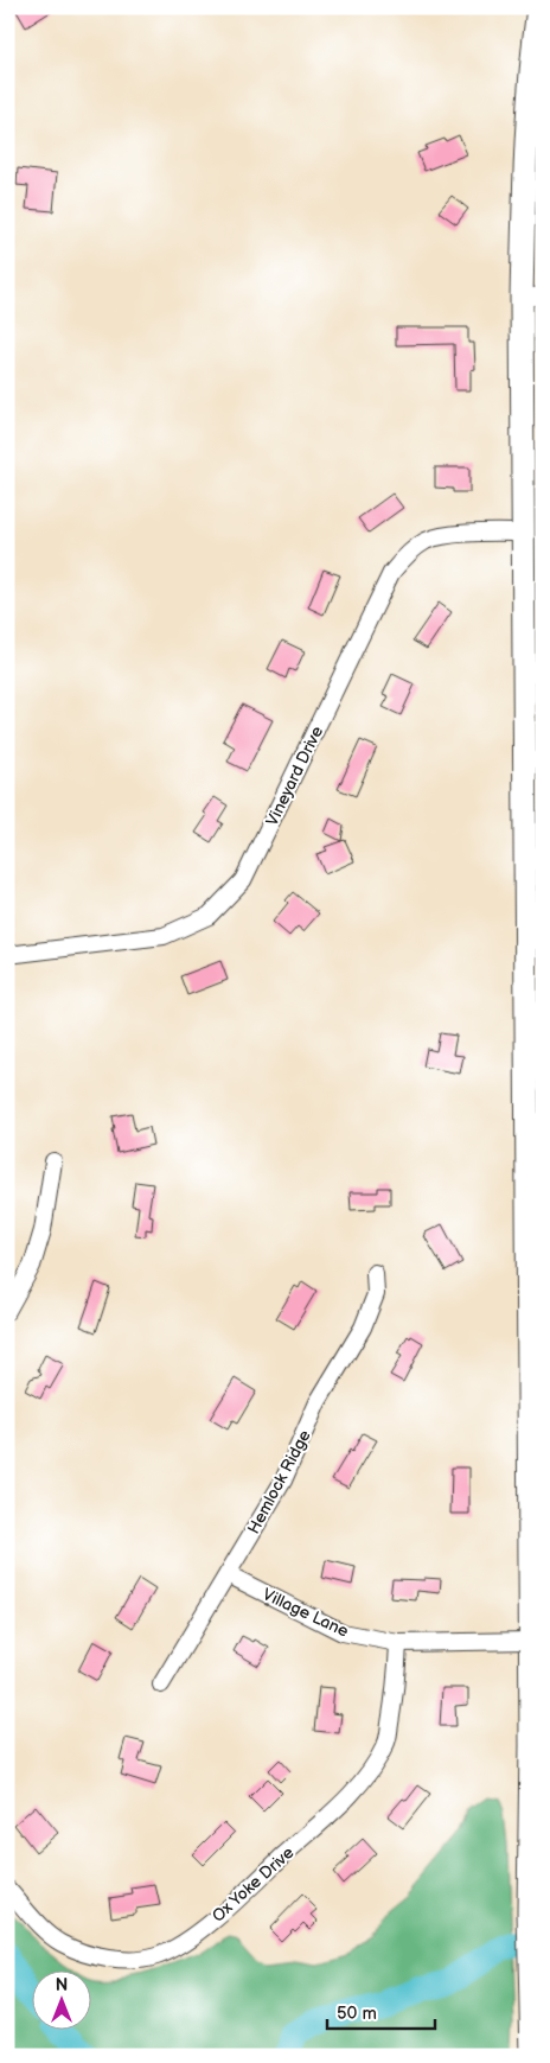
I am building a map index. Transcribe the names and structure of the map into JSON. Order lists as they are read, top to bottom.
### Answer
{
  "streets": {
    "street": [
      "Vineyard Drive",
      "Hemlock Ridge",
      "Village Lane",
      "Ox Yoke Drive"
    ]
  },
  "crossings": [
    ["Hemlock Ridge", "Village Lane"],
    ["Village Lane", "Ox Yoke Drive"]
  ],
  "scale_bar": "50 m",
  "north": "top"
}
